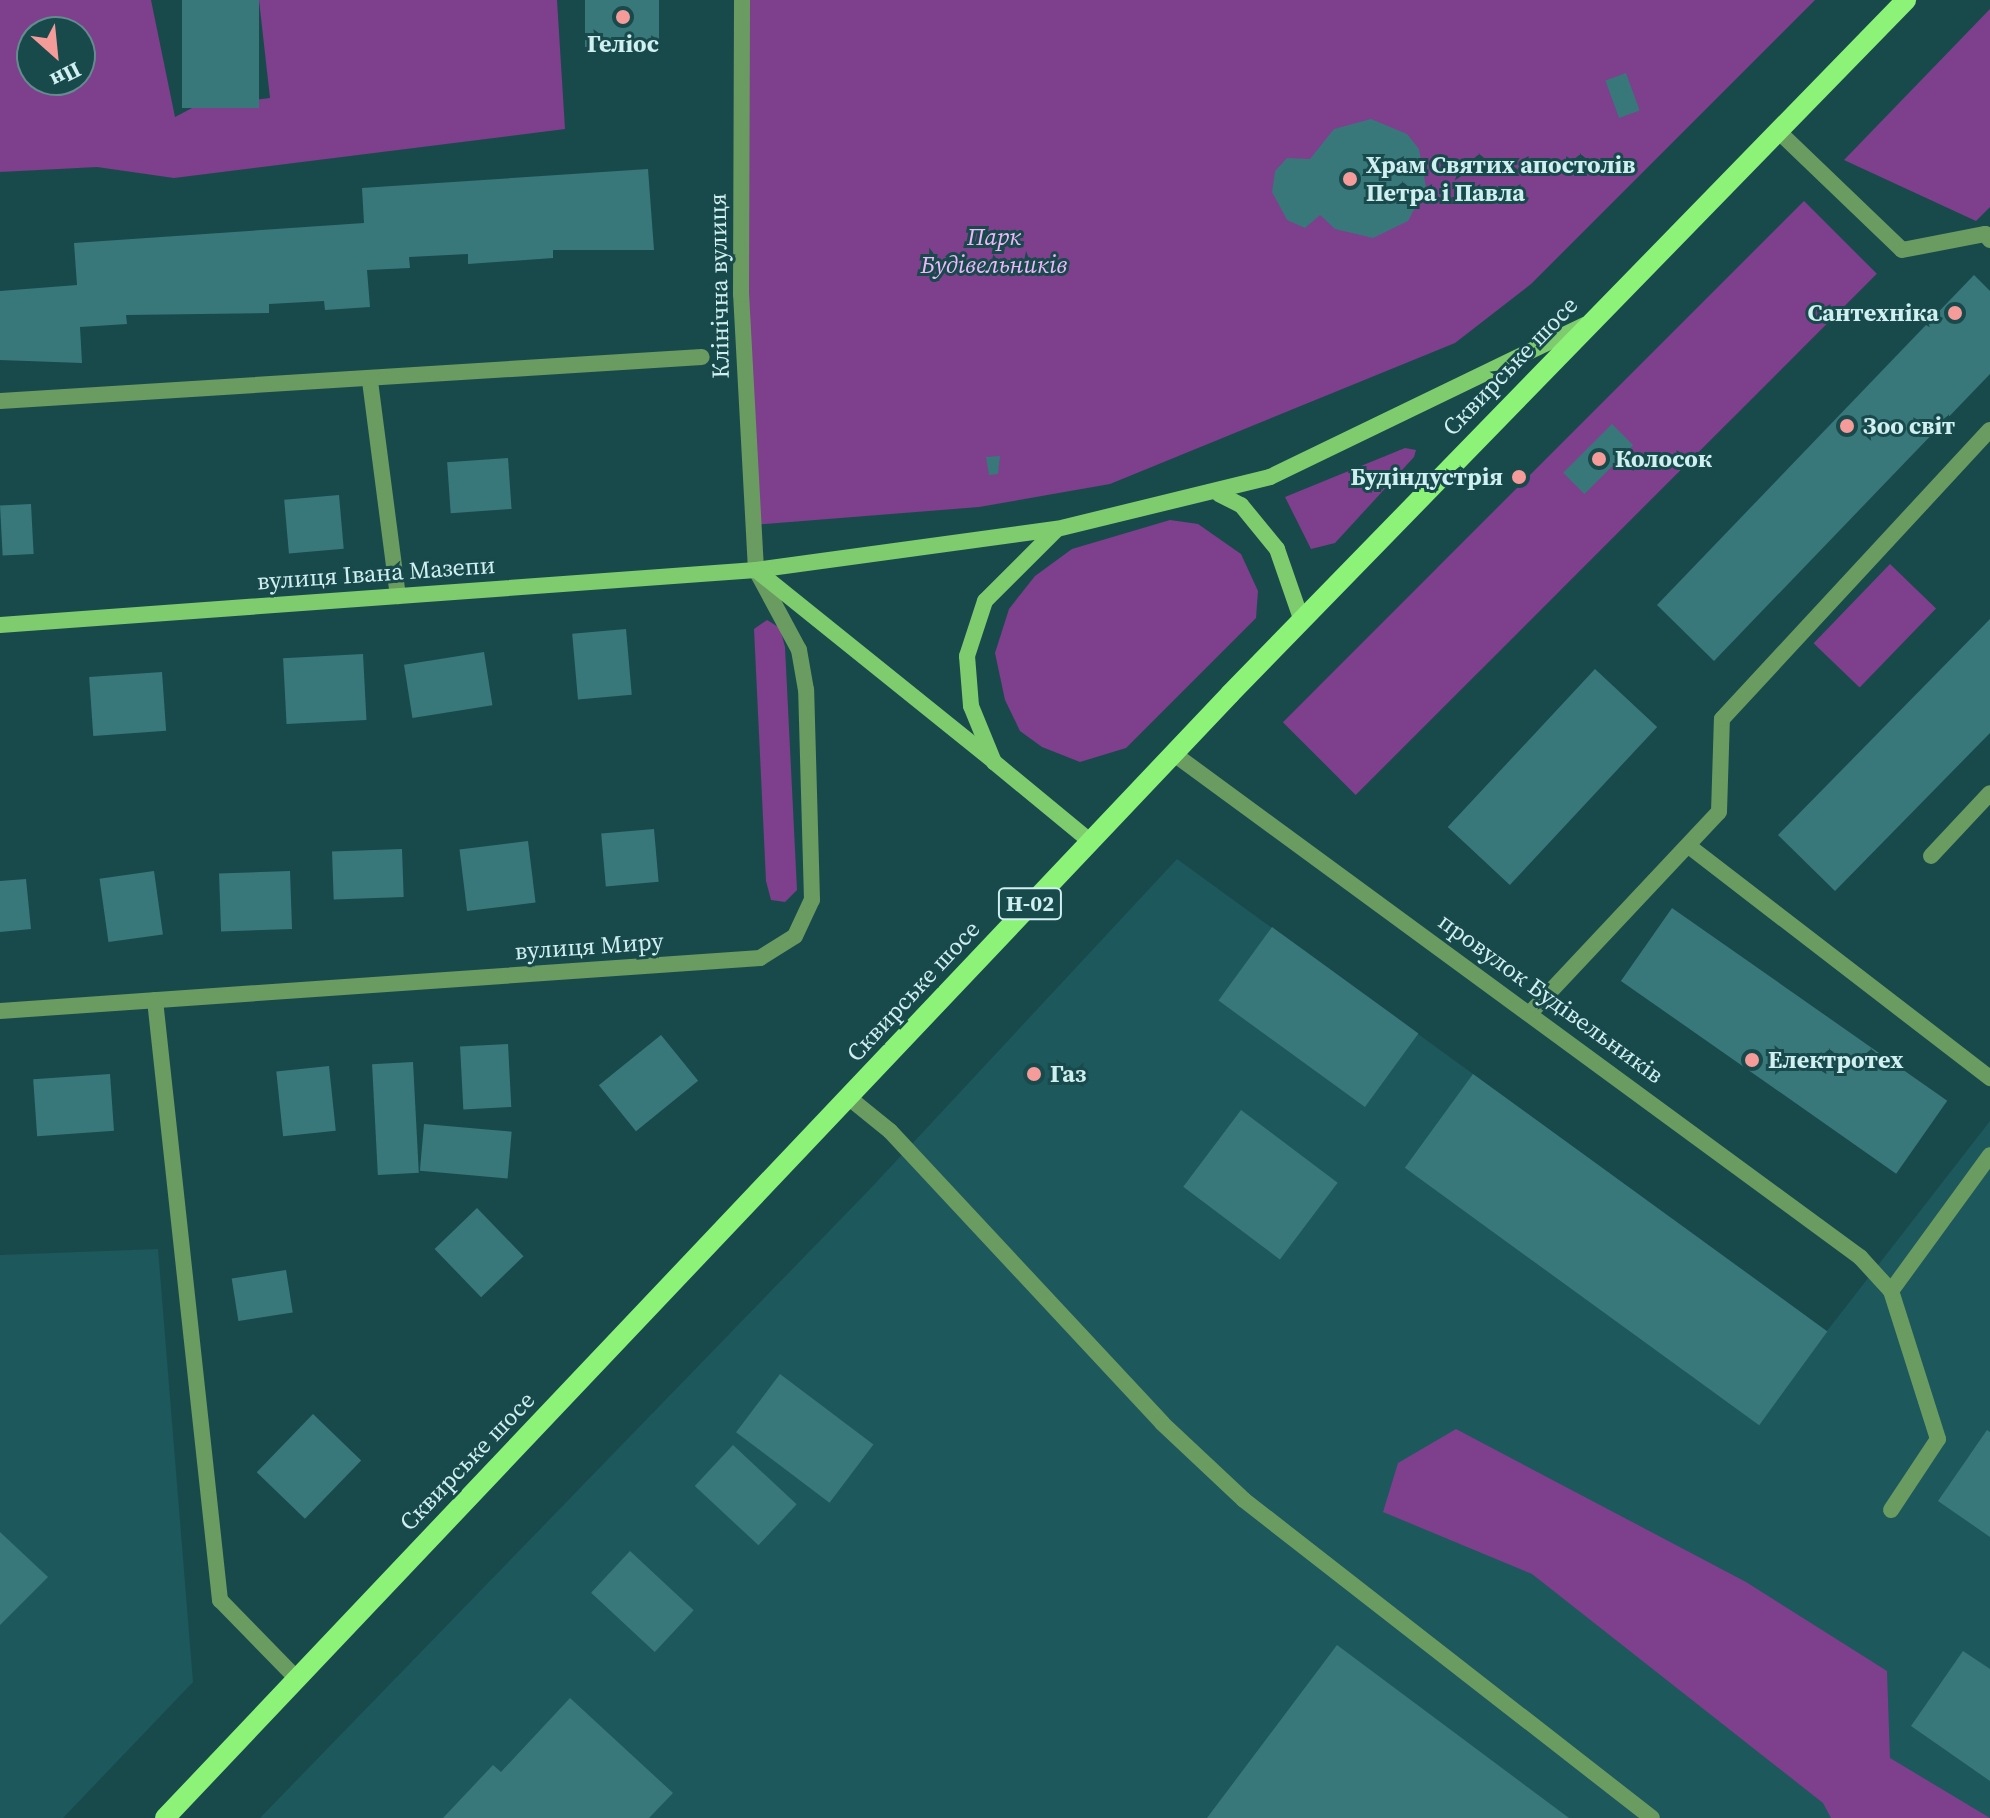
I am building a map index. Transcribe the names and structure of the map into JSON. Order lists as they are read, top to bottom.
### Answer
{
  "streets": {
    "main road": ["Сквирське шосе", "Н-02"],
    "street": [
      "Клінічна вулиця",
      "вулиця Івана Мазепи",
      "вулиця Миру",
      "провулок Будівельників"
    ]
  },
  "crossings": [
    ["Клінічна вулиця", "вулиця Івана Мазепи"],
    ["Клінічна вулиця", "вулиця Миру"],
    ["Сквирське шосе", "вулиця Івана Мазепи"],
    ["Сквирське шосе", "провулок Будівельників"],
    ["вулиця Івана Мазепи", "вулиця Миру"]
  ],
  "parks": ["Парк Будівельників"],
  "places": [
    "Геліос",
    "Храм Святих апостолів Петра і Павла",
    "Сантехніка",
    "Зоо світ",
    "Колосок",
    "Будіндустрія",
    "Електротех",
    "Газ"
  ],
  "north": "bottom right"
}
